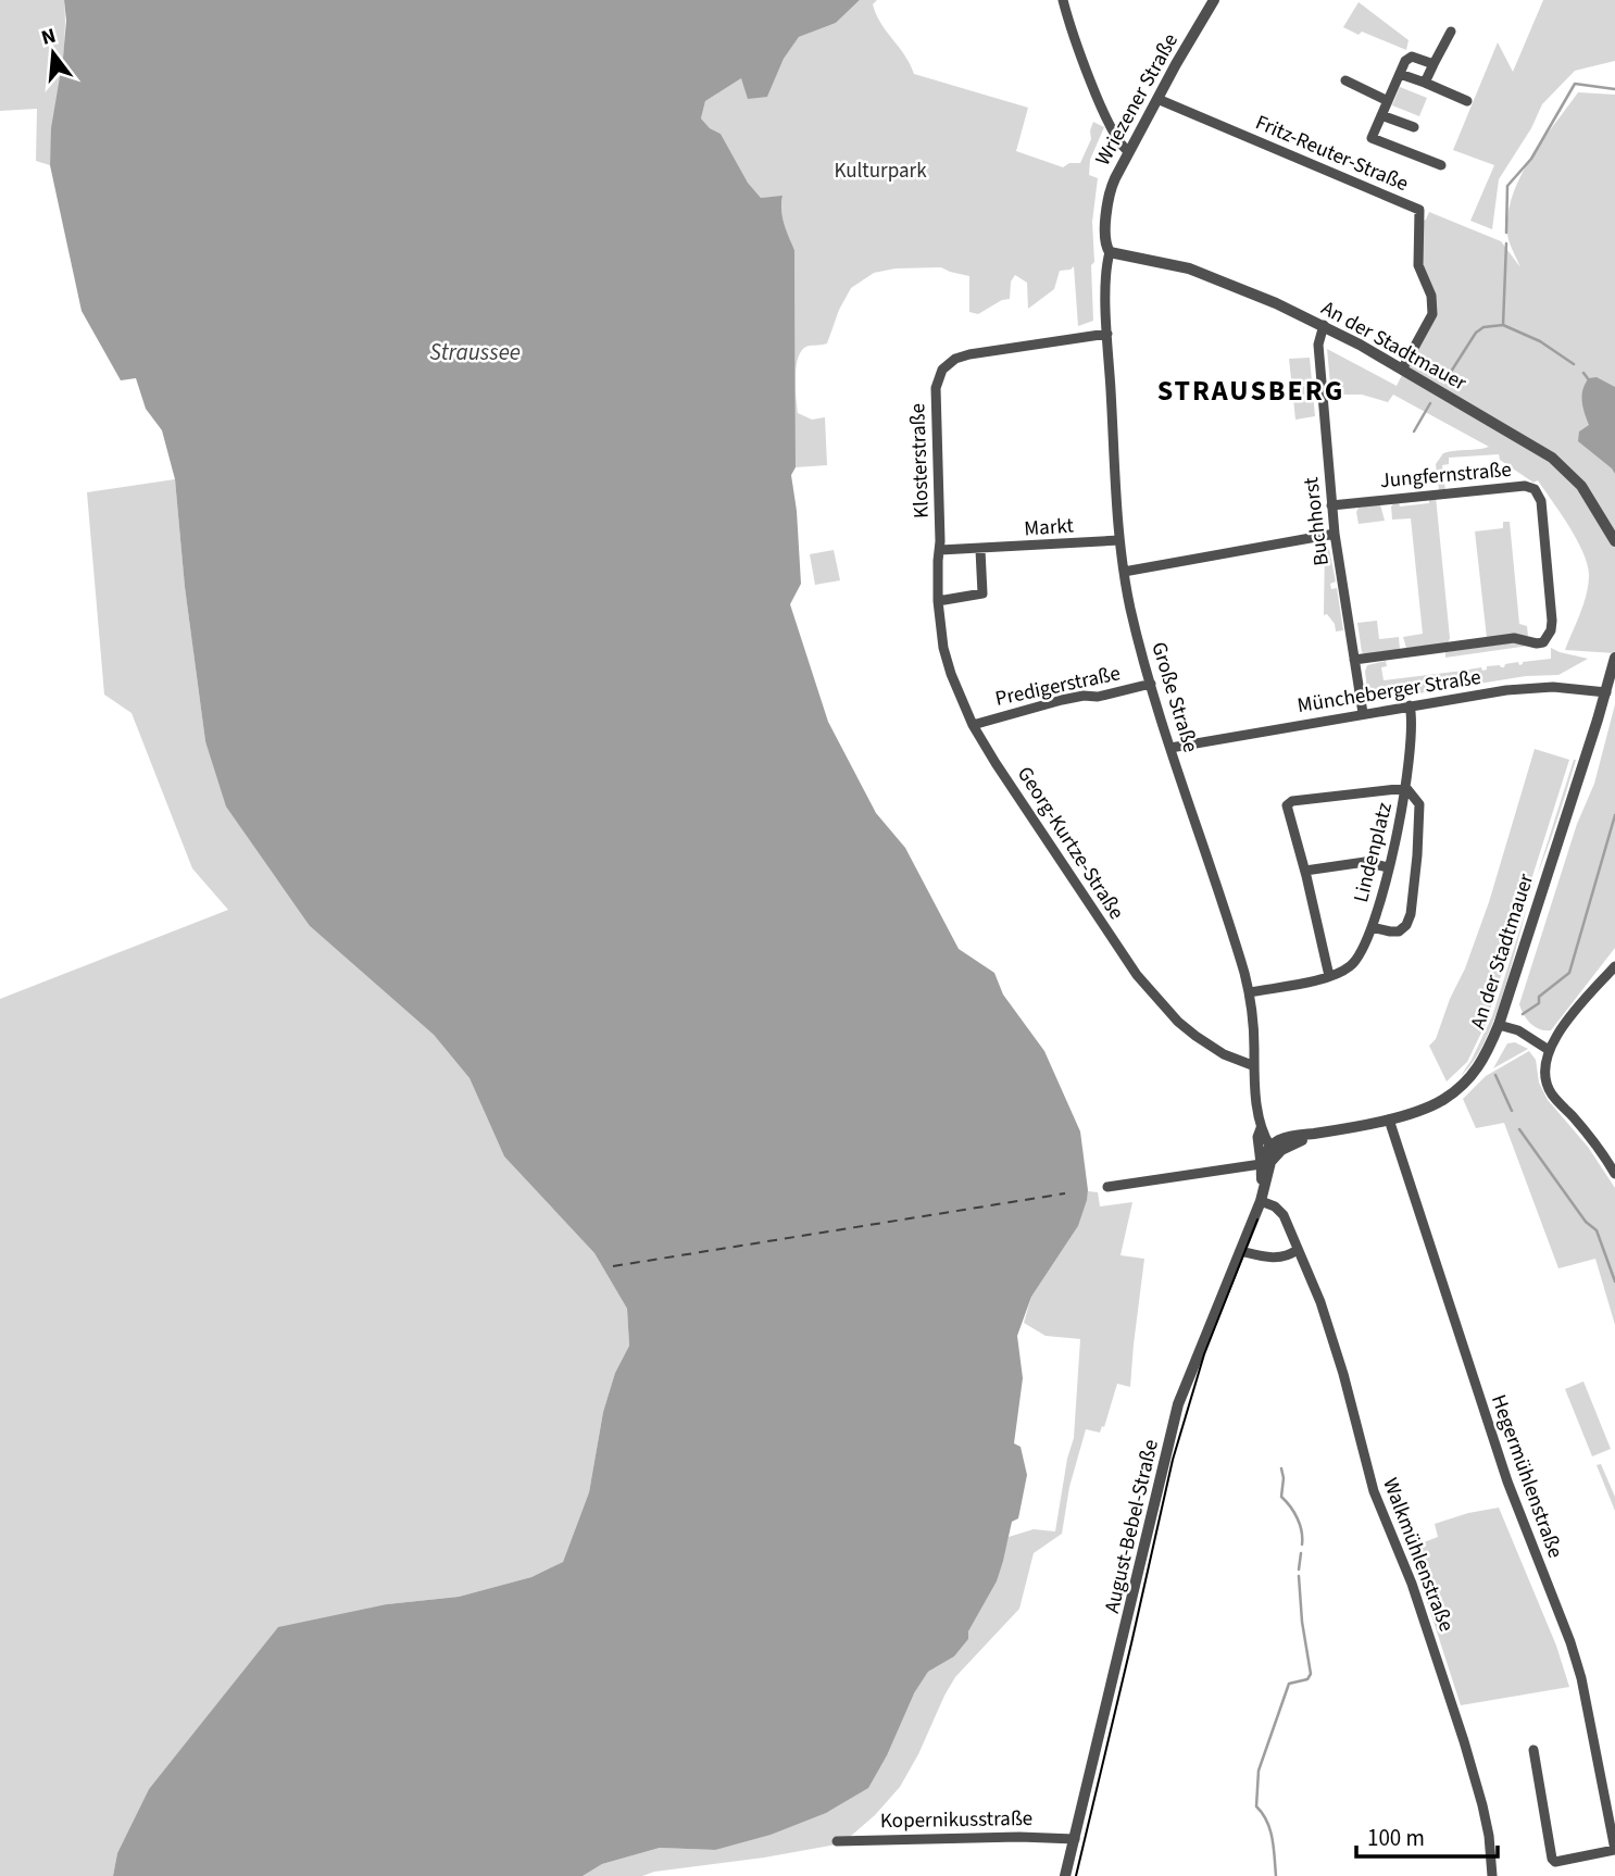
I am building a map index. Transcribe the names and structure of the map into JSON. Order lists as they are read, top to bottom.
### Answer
{
  "streets": {
    "street": [
      "Wriezener Straße",
      "Fritz-Reuter-Straße",
      "An der Stadtmauer",
      "Klosterstraße",
      "Jungfernstraße",
      "Buchhorst",
      "Markt",
      "Predigerstraße",
      "Müncheberger Straße",
      "Große Straße",
      "Georg-Kurtze-Straße",
      "Lindenplatz",
      "Hegermühlenstraße",
      "August-Bebel-Straße",
      "Walkmühlenstraße",
      "Kopernikusstraße"
    ]
  },
  "crossings": [
    ["Wriezener Straße", "Fritz-Reuter-Straße"],
    ["Wriezener Straße", "An der Stadtmauer"],
    ["Wriezener Straße", "Große Straße"],
    ["Fritz-Reuter-Straße", "An der Stadtmauer"],
    ["An der Stadtmauer", "Buchhorst"],
    ["An der Stadtmauer", "Müncheberger Straße"],
    ["An der Stadtmauer", "Hegermühlenstraße"],
    ["Klosterstraße", "Markt"],
    ["Klosterstraße", "Große Straße"],
    ["Klosterstraße", "Georg-Kurtze-Straße"],
    ["Jungfernstraße", "Buchhorst"],
    ["Buchhorst", "Müncheberger Straße"],
    ["Markt", "Große Straße"],
    ["Predigerstraße", "Große Straße"],
    ["Predigerstraße", "Georg-Kurtze-Straße"],
    ["Müncheberger Straße", "Große Straße"],
    ["Müncheberger Straße", "Lindenplatz"],
    ["Große Straße", "Georg-Kurtze-Straße"],
    ["Große Straße", "August-Bebel-Straße"],
    ["August-Bebel-Straße", "Walkmühlenstraße"],
    ["August-Bebel-Straße", "Kopernikusstraße"]
  ],
  "districts": ["STRAUSBERG"],
  "water": ["Straussee"],
  "parks": ["Kulturpark"],
  "scale_bar": "100 m",
  "north": "top"
}
